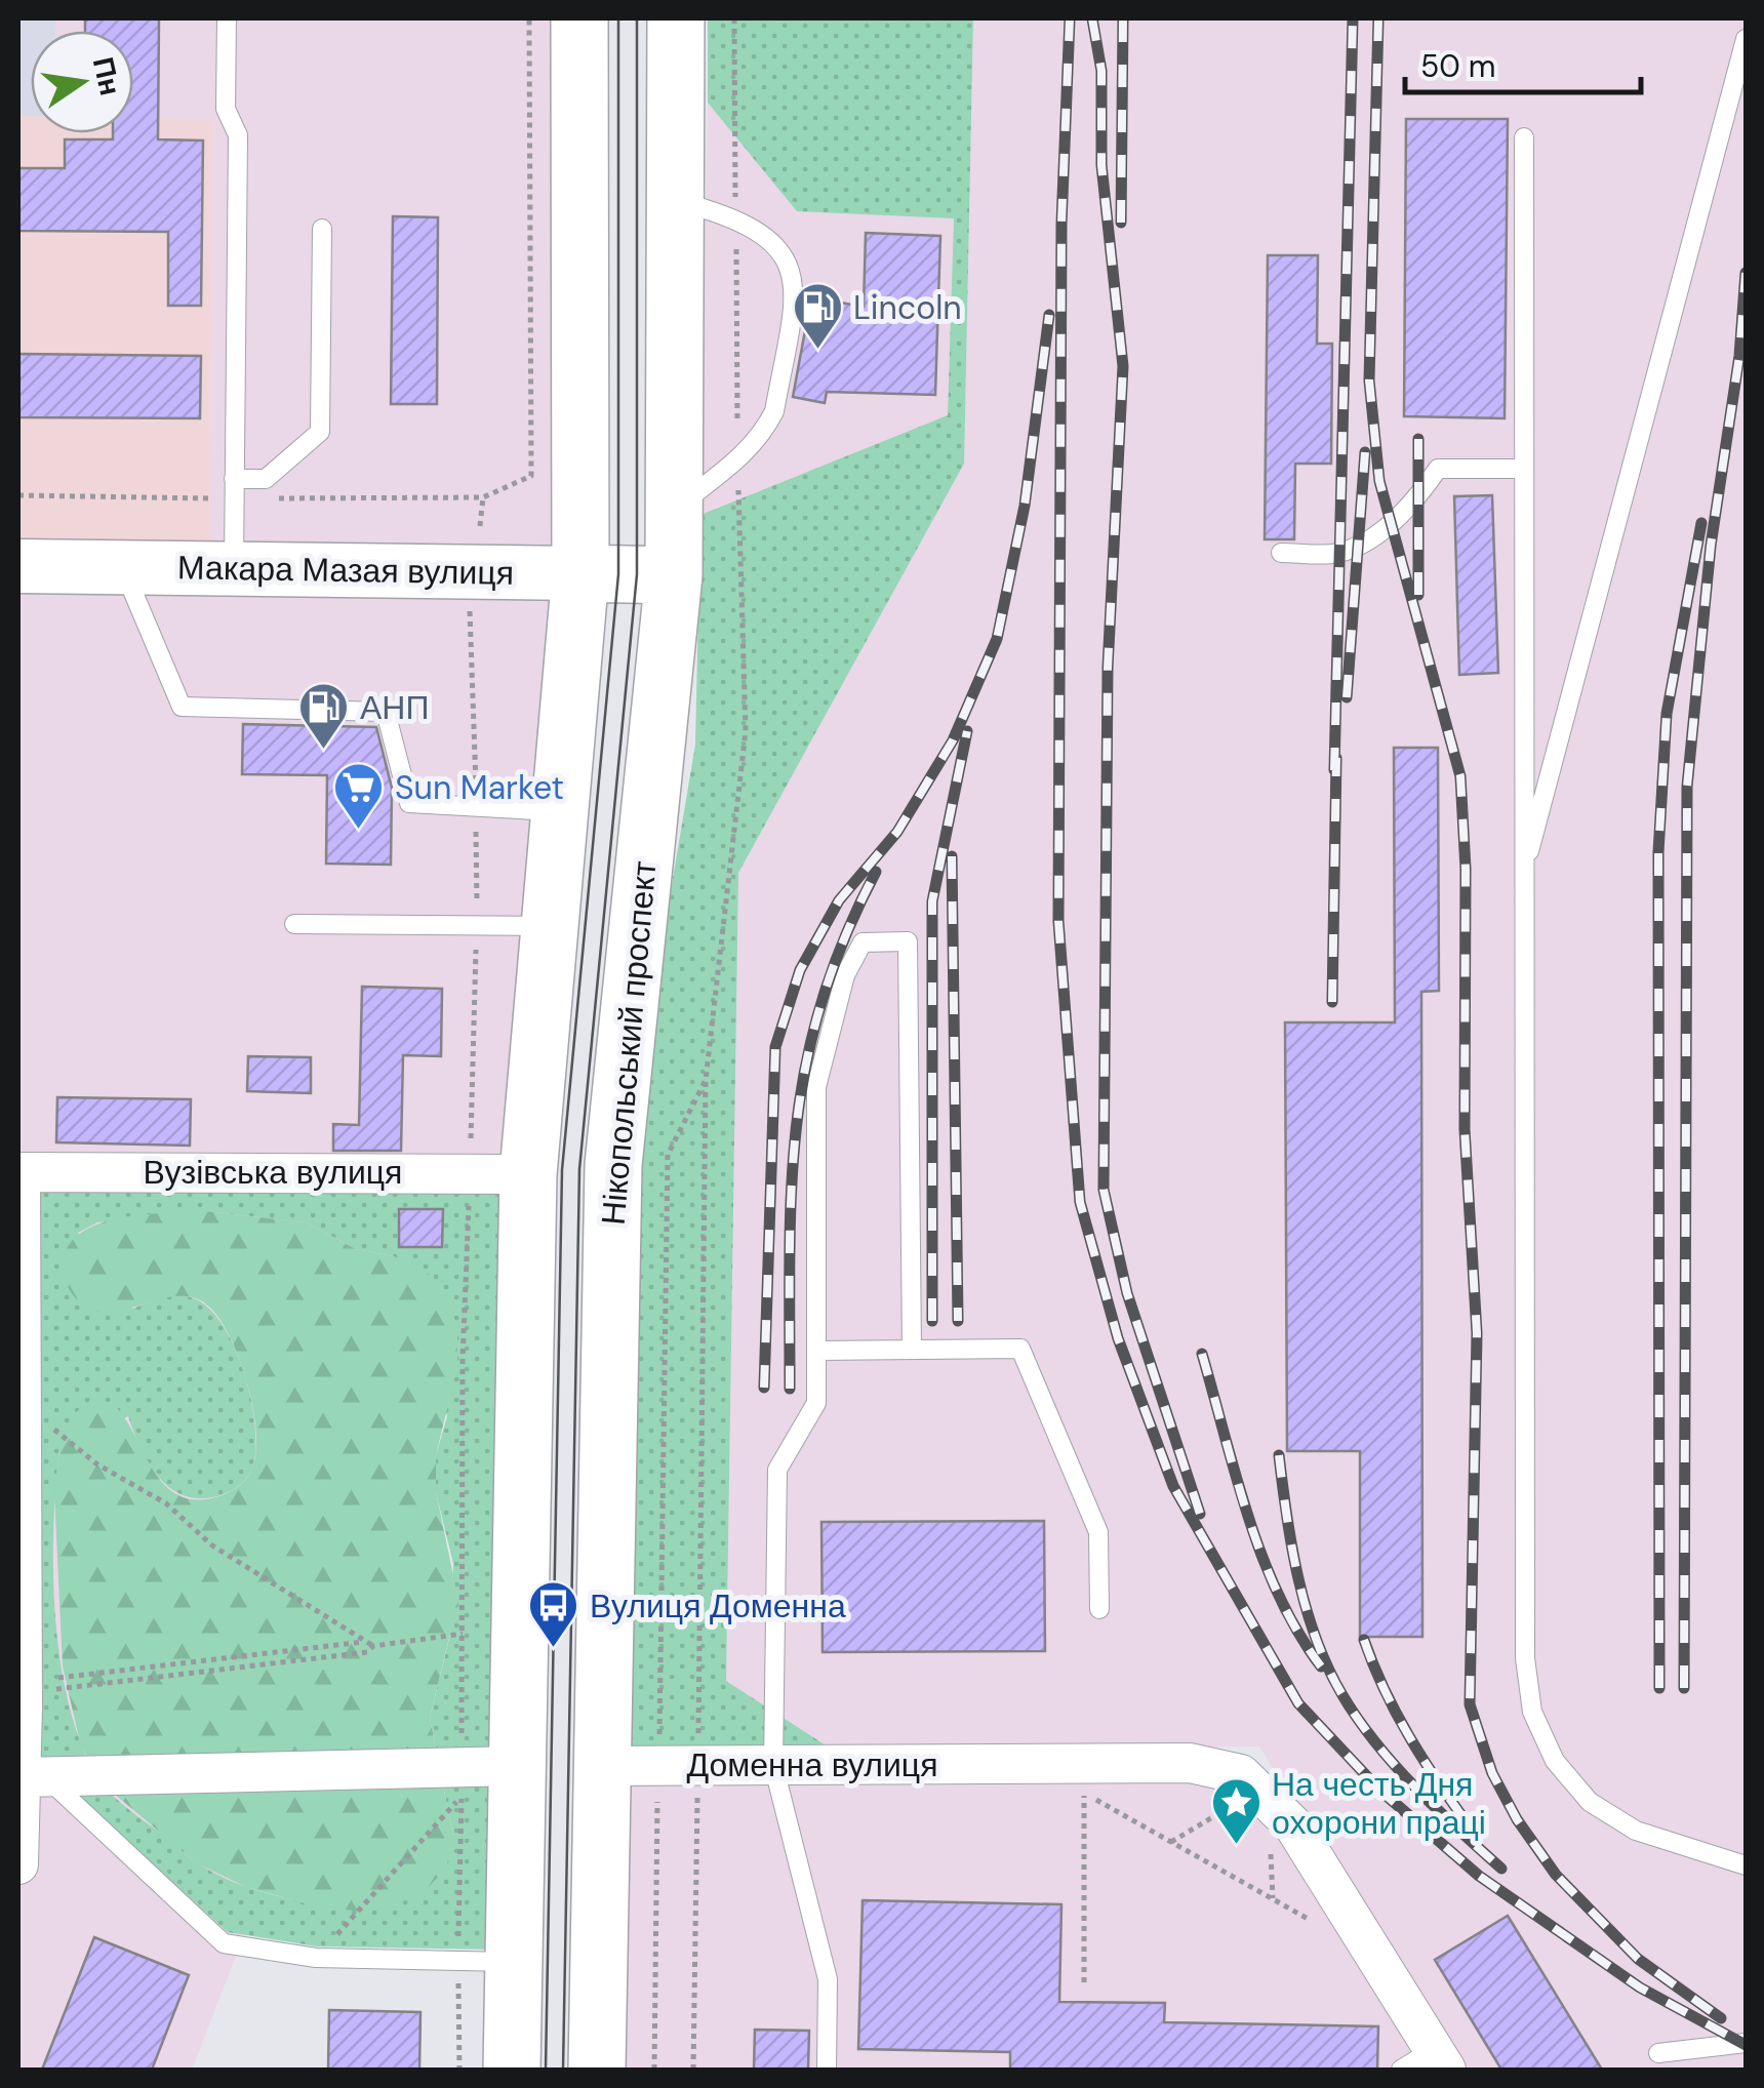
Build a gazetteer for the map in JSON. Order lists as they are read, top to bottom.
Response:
{
  "streets": {
    "main road": ["Макара Мазая вулиця", "Нікопольський проспект", "Доменна вулиця"],
    "street": ["Вузівська вулиця"]
  },
  "crossings": [
    ["Макара Мазая вулиця", "Нікопольський проспект"],
    ["Нікопольський проспект", "Доменна вулиця"]
  ],
  "places": {
    "fuel station": ["Lincoln", "АНП"],
    "supermarket": ["Sun Market"],
    "bus stop": ["Вулиця Доменна"],
    "place": ["На честь Дня охорони праці"]
  },
  "scale_bar": "50 m",
  "north": "right"
}
